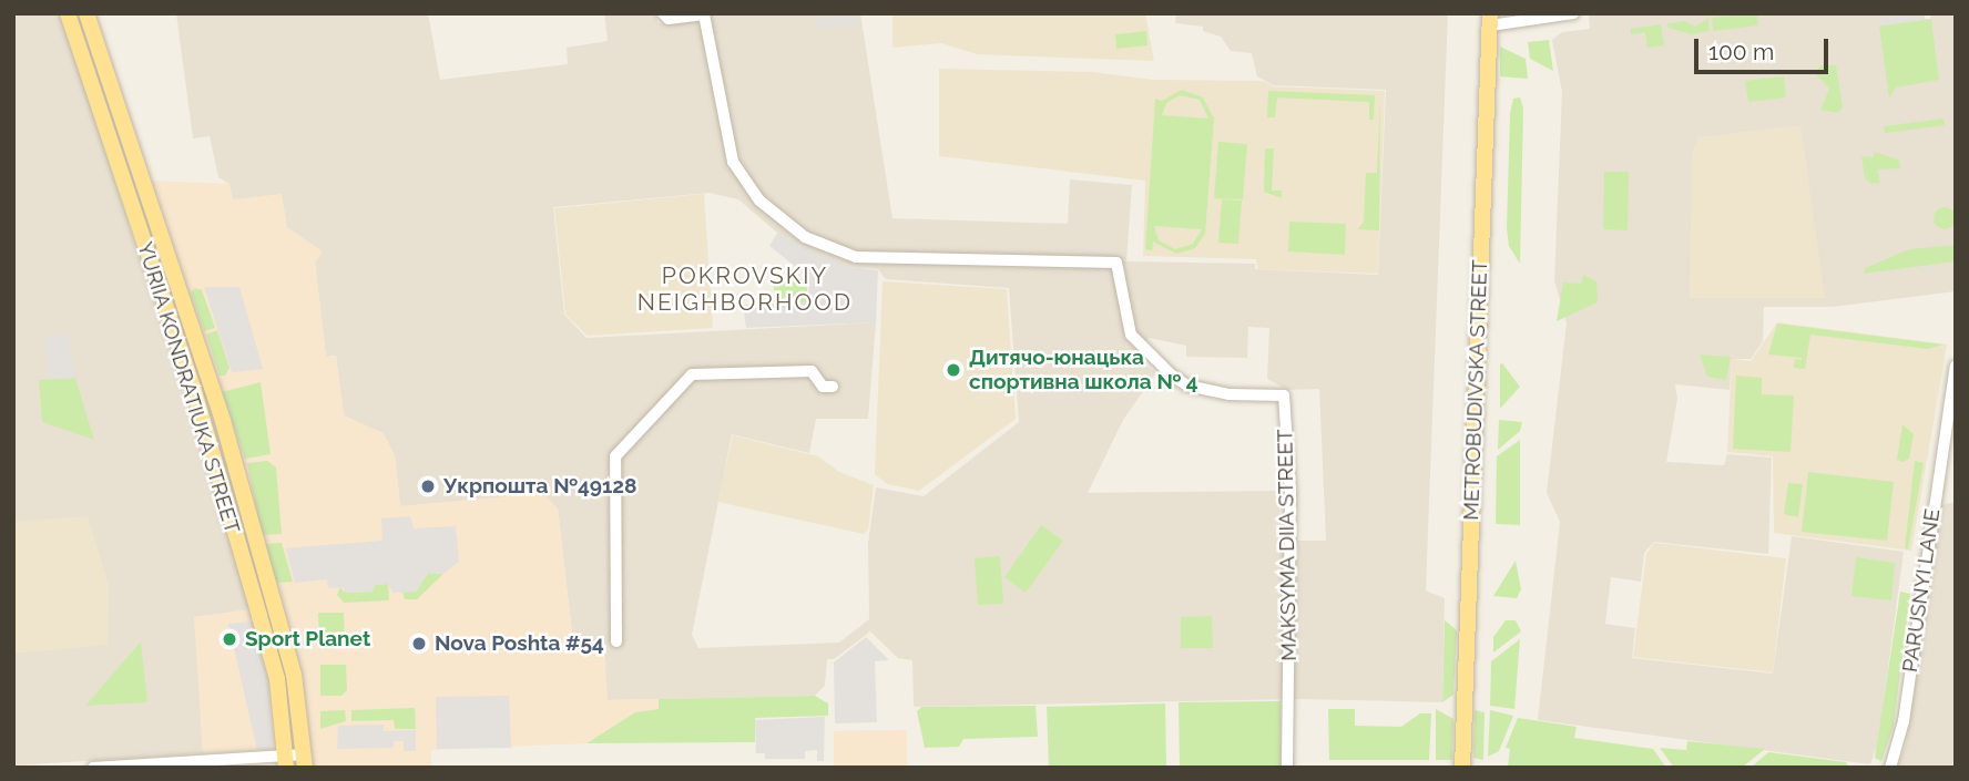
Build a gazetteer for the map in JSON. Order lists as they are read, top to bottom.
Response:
{
  "streets": {
    "main road": ["YURIIA KONDRATIUKA STREET", "METROBUDIVSKA STREET"],
    "street": ["MAKSYMA DIIA STREET", "PARUSNYI LANE"]
  },
  "districts": ["POKROVSKIY NEIGHBORHOOD"],
  "places": [
    "Дитячо-юнацька спортивна школа № 4",
    "Укрпошта №49128",
    "Sport Planet",
    "Nova Poshta #54"
  ],
  "scale_bar": "100 m"
}
